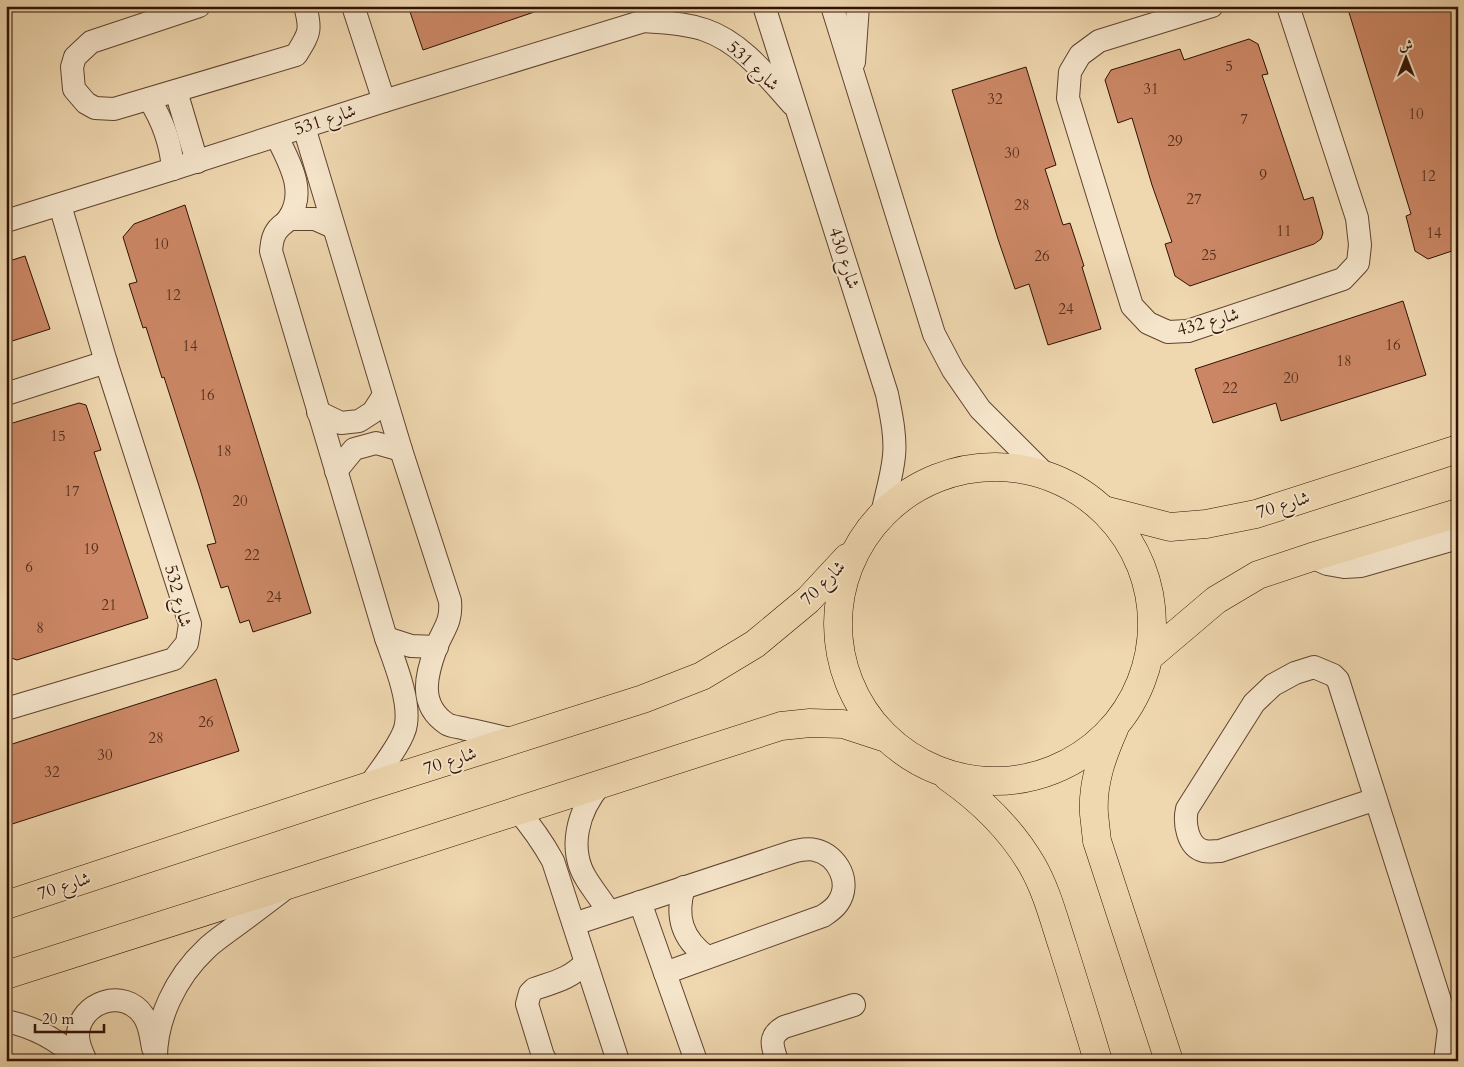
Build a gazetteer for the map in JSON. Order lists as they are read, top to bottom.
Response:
{
  "streets": {
    "main road": ["شارع 70"],
    "street": [
      "شارع 531",
      "شارع 430",
      "شارع 432",
      "شارع 532"
    ]
  },
  "crossings": [
    ["شارع 531", "شارع 430"],
    ["شارع 531", "شارع 532"]
  ],
  "house_numbers": [
    "5",
    "31",
    "32",
    "10",
    "7",
    "29",
    "30",
    "9",
    "12",
    "27",
    "28",
    "11",
    "14",
    "10",
    "25",
    "26",
    "12",
    "24",
    "16",
    "14",
    "18",
    "20",
    "22",
    "16",
    "15",
    "18",
    "17",
    "20",
    "19",
    "22",
    "6",
    "24",
    "21",
    "8",
    "26",
    "28",
    "30",
    "32"
  ],
  "scale_bar": "20 m",
  "north": "top"
}
